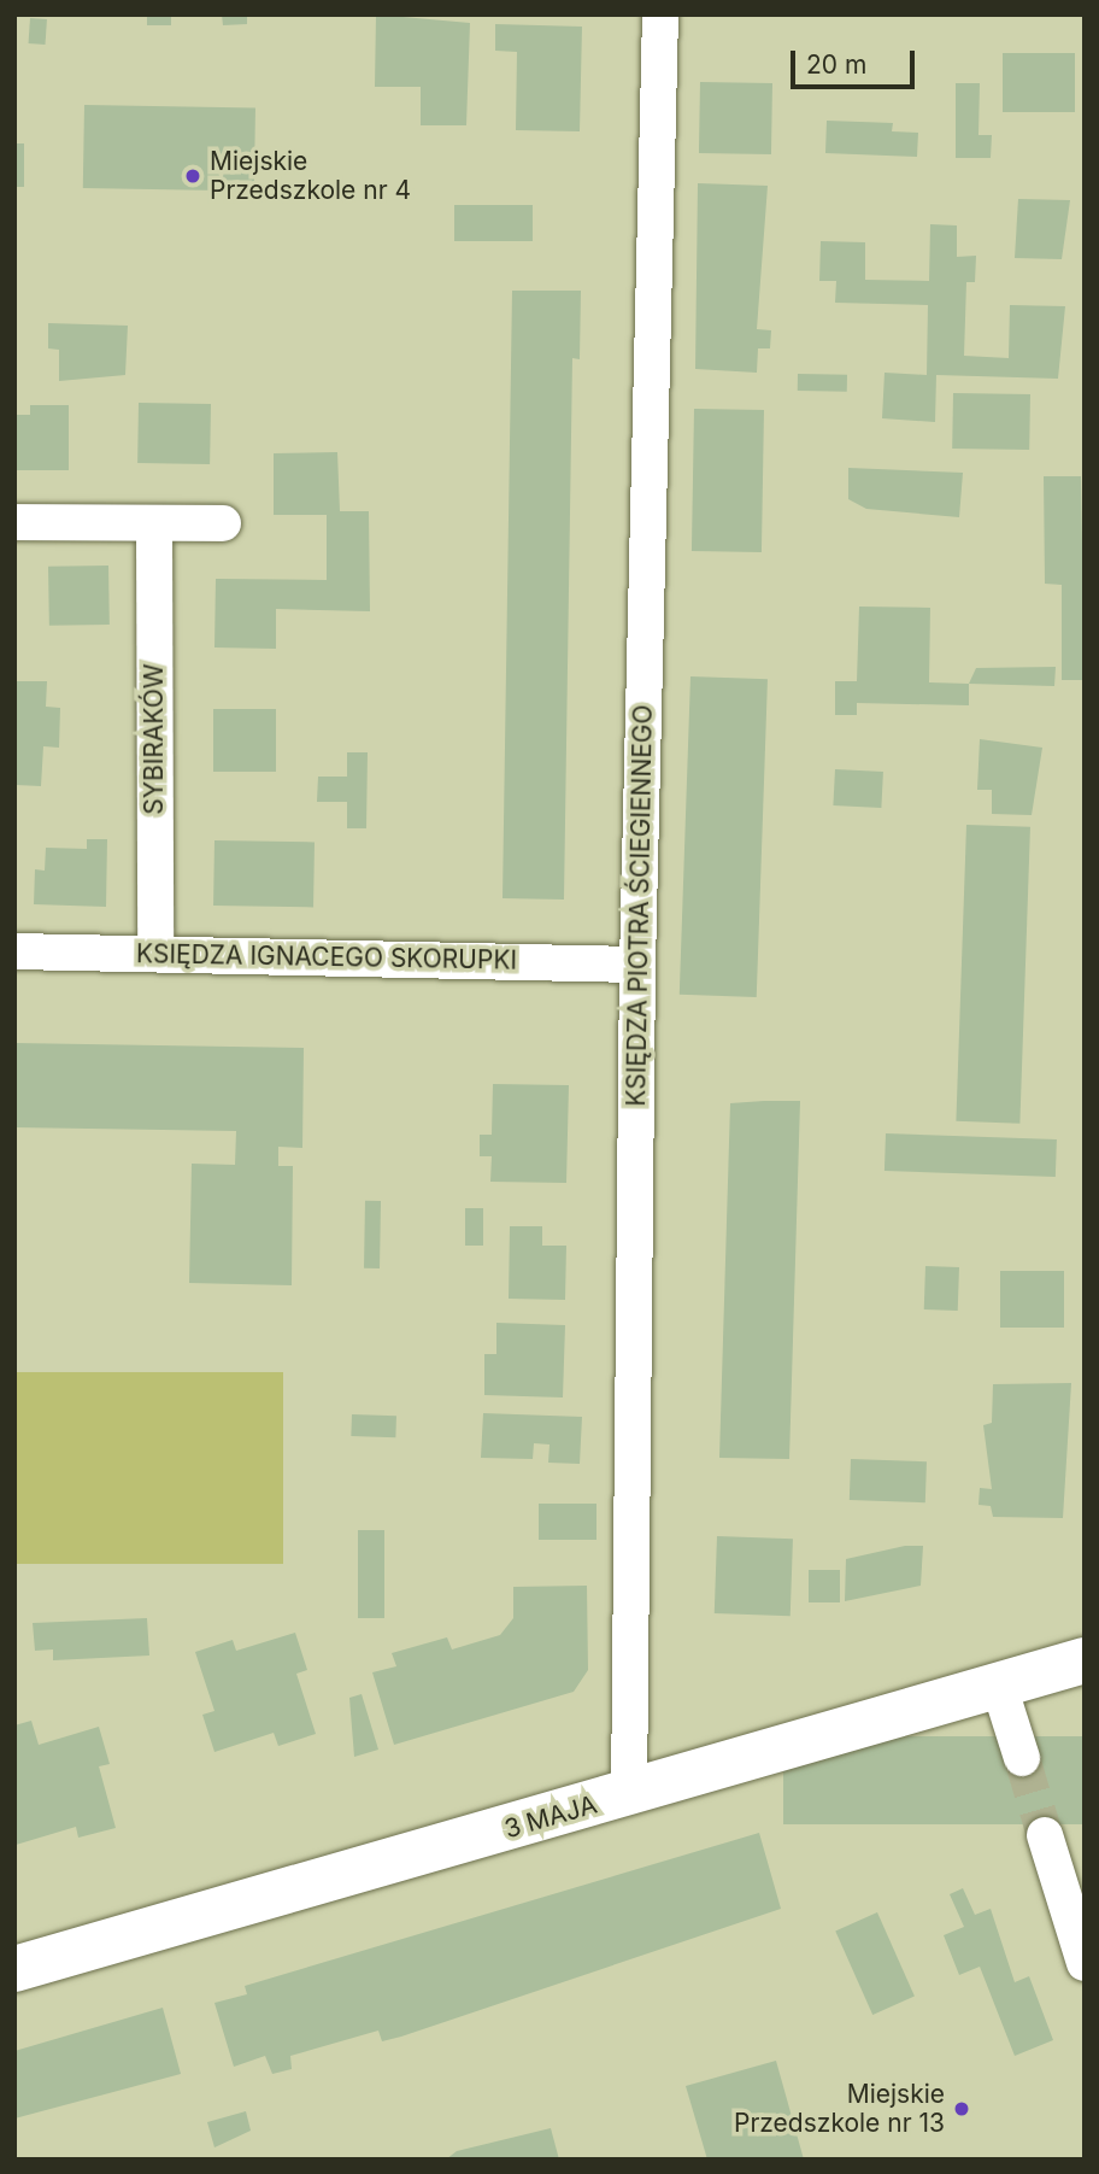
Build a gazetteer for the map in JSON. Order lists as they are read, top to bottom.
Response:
{
  "streets": {
    "main road": ["3 MAJA"],
    "street": ["SYBIRAKÓW", "KSIĘDZA PIOTRA ŚCIEGIENNEGO", "KSIĘDZA IGNACEGO SKORUPKI"]
  },
  "crossings": [
    ["SYBIRAKÓW", "KSIĘDZA IGNACEGO SKORUPKI"],
    ["KSIĘDZA PIOTRA ŚCIEGIENNEGO", "KSIĘDZA IGNACEGO SKORUPKI"],
    ["KSIĘDZA PIOTRA ŚCIEGIENNEGO", "3 MAJA"]
  ],
  "places": ["Miejskie Przedszkole nr 4", "Miejskie Przedszkole nr 13"],
  "scale_bar": "20 m"
}
